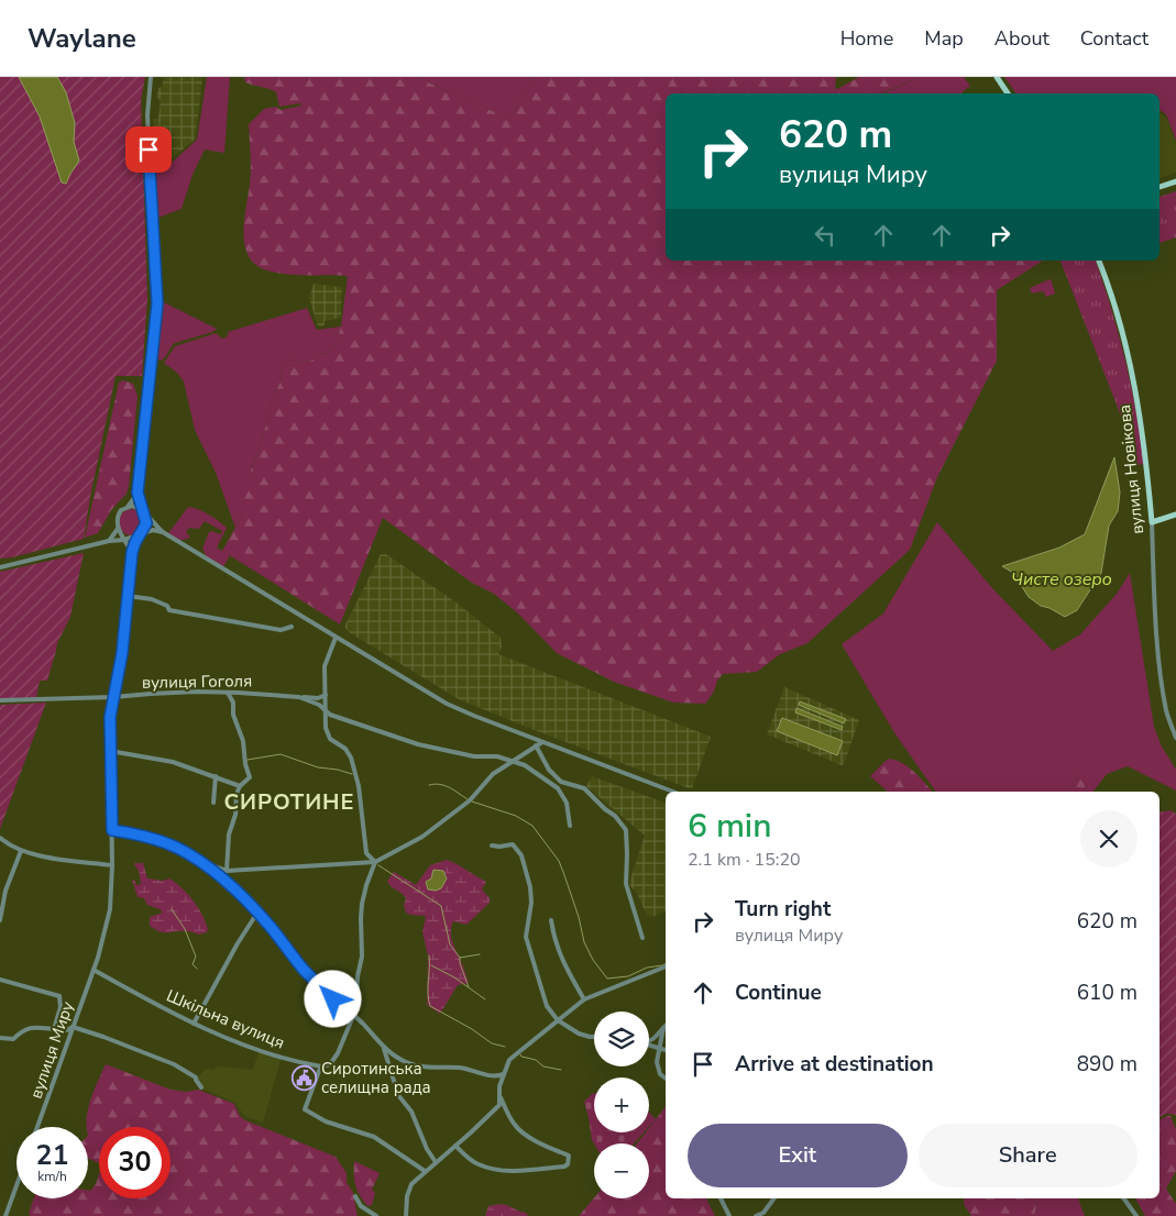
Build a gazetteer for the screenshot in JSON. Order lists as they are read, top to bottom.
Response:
{
  "streets": {
    "main road": ["вулиця Новікова"],
    "street": ["вулиця Гоголя", "Шкільна вулиця", "вулиця Миру"]
  },
  "crossings": [
    ["Шкільна вулиця", "вулиця Миру"]
  ],
  "districts": ["СИРОТИНЕ"],
  "water": ["Чисте озеро"],
  "places": {
    "public building": ["Сиротинська селищна рада"]
  },
  "page": {
    "header": "Waylane",
    "nav": [
      "Home",
      "Map",
      "About",
      "Contact"
    ],
    "turn": ["620 m", "вулиця Миру"],
    "heading": ["6 min", "2.1 km · 15:20"],
    "list": [
      {
        "name": "Turn right",
        "note": "вулиця Миру",
        "value": "620 m"
      },
      {
        "name": "Continue",
        "value": "610 m"
      },
      {
        "name": "Arrive at destination",
        "value": "890 m"
      }
    ],
    "map_buttons": ["+", "−"],
    "buttons": ["Exit", "Share"],
    "speed": "21 km/h",
    "limit": "30"
  }
}
